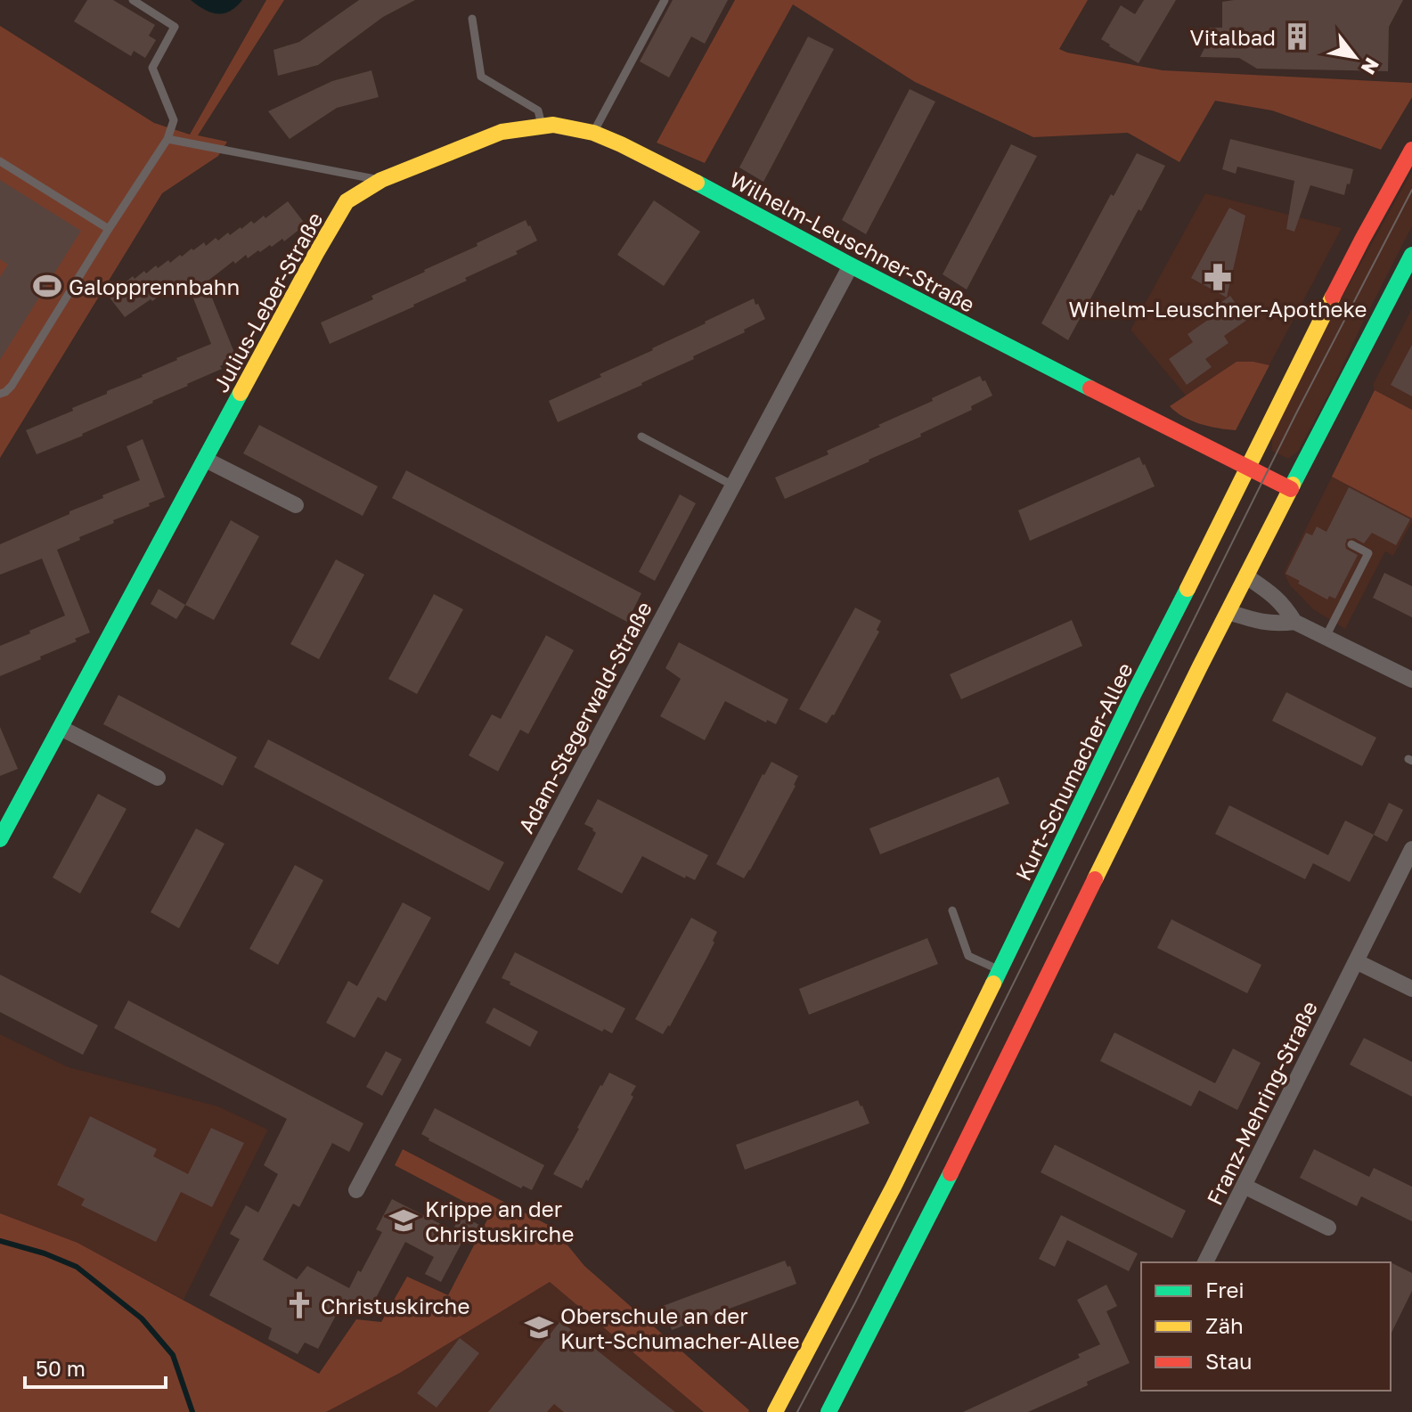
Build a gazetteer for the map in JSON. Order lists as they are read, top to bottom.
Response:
{
  "streets": {
    "street": [
      "Wilhelm-Leuschner-Straße",
      "Julius-Leber-Straße",
      "Adam-Stegerwald-Straße",
      "Kurt-Schumacher-Allee",
      "Franz-Mehring-Straße"
    ]
  },
  "crossings": [
    ["Wilhelm-Leuschner-Straße", "Julius-Leber-Straße"],
    ["Wilhelm-Leuschner-Straße", "Adam-Stegerwald-Straße"],
    ["Wilhelm-Leuschner-Straße", "Kurt-Schumacher-Allee"]
  ],
  "places": {
    "building": ["Vitalbad"],
    "pharmacy": ["Wihelm-Leuschner-Apotheke"],
    "sports": ["Galopprennbahn"],
    "school or university": ["Krippe an der Christuskirche", "Oberschule an der Kurt-Schumacher-Allee"],
    "church": ["Christuskirche"]
  },
  "legend": ["Frei", "Zäh", "Stau"],
  "scale_bar": "50 m",
  "north": "bottom right"
}
